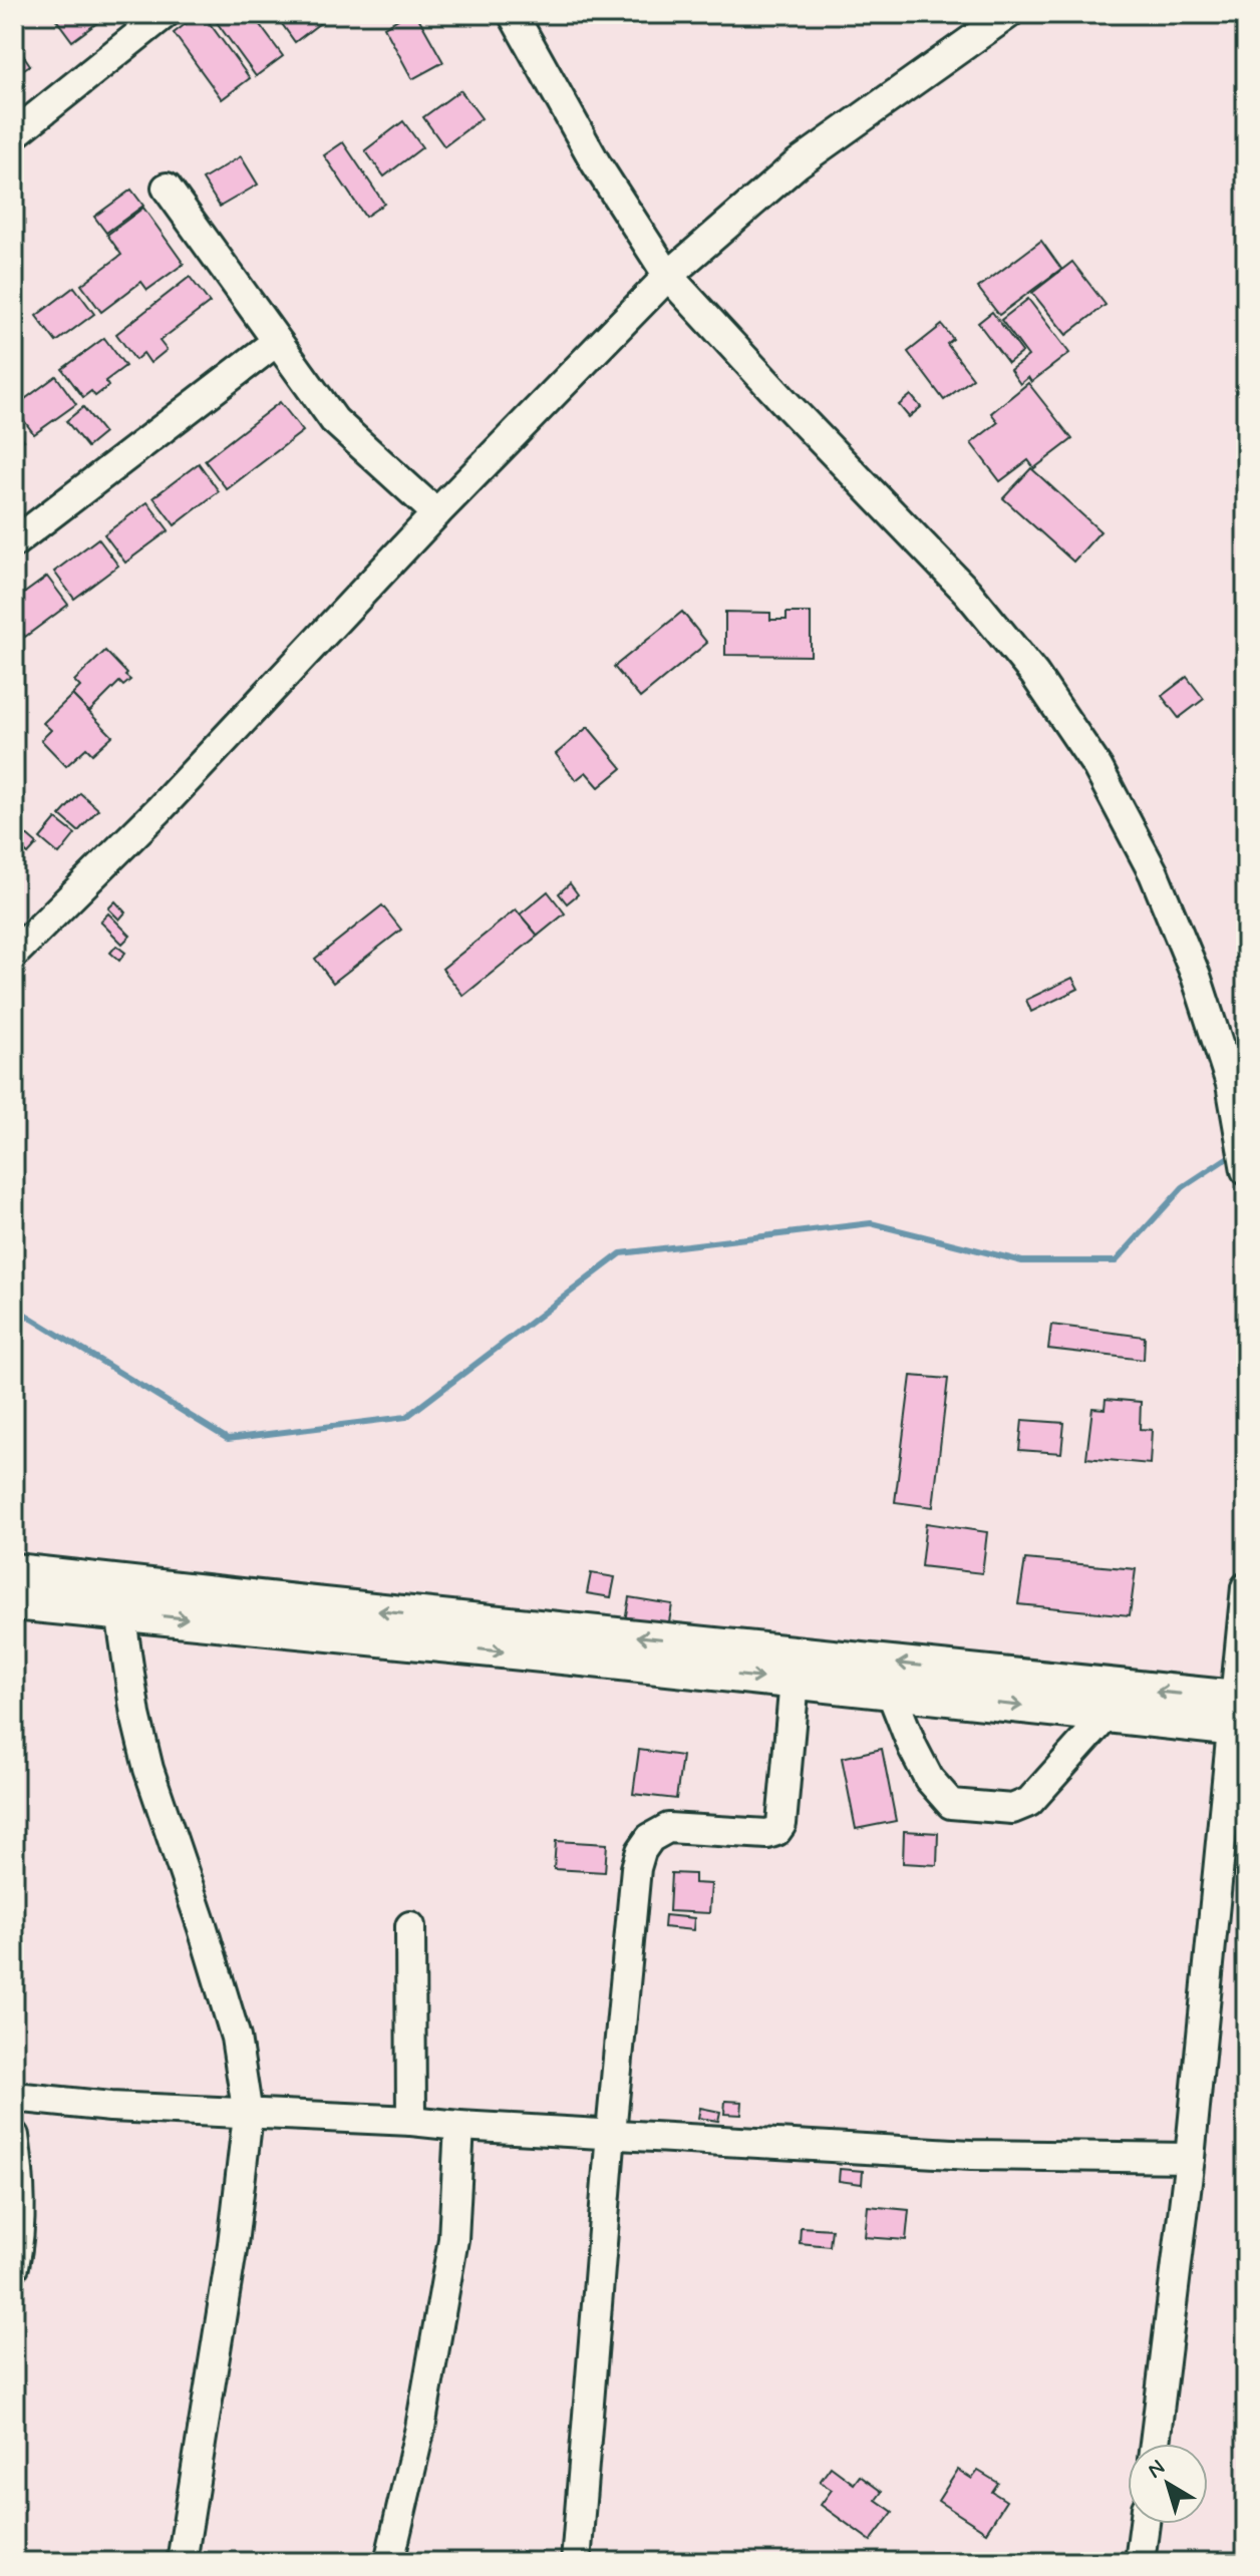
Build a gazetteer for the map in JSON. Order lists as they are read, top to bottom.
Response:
{
  "north": "top left"
}
